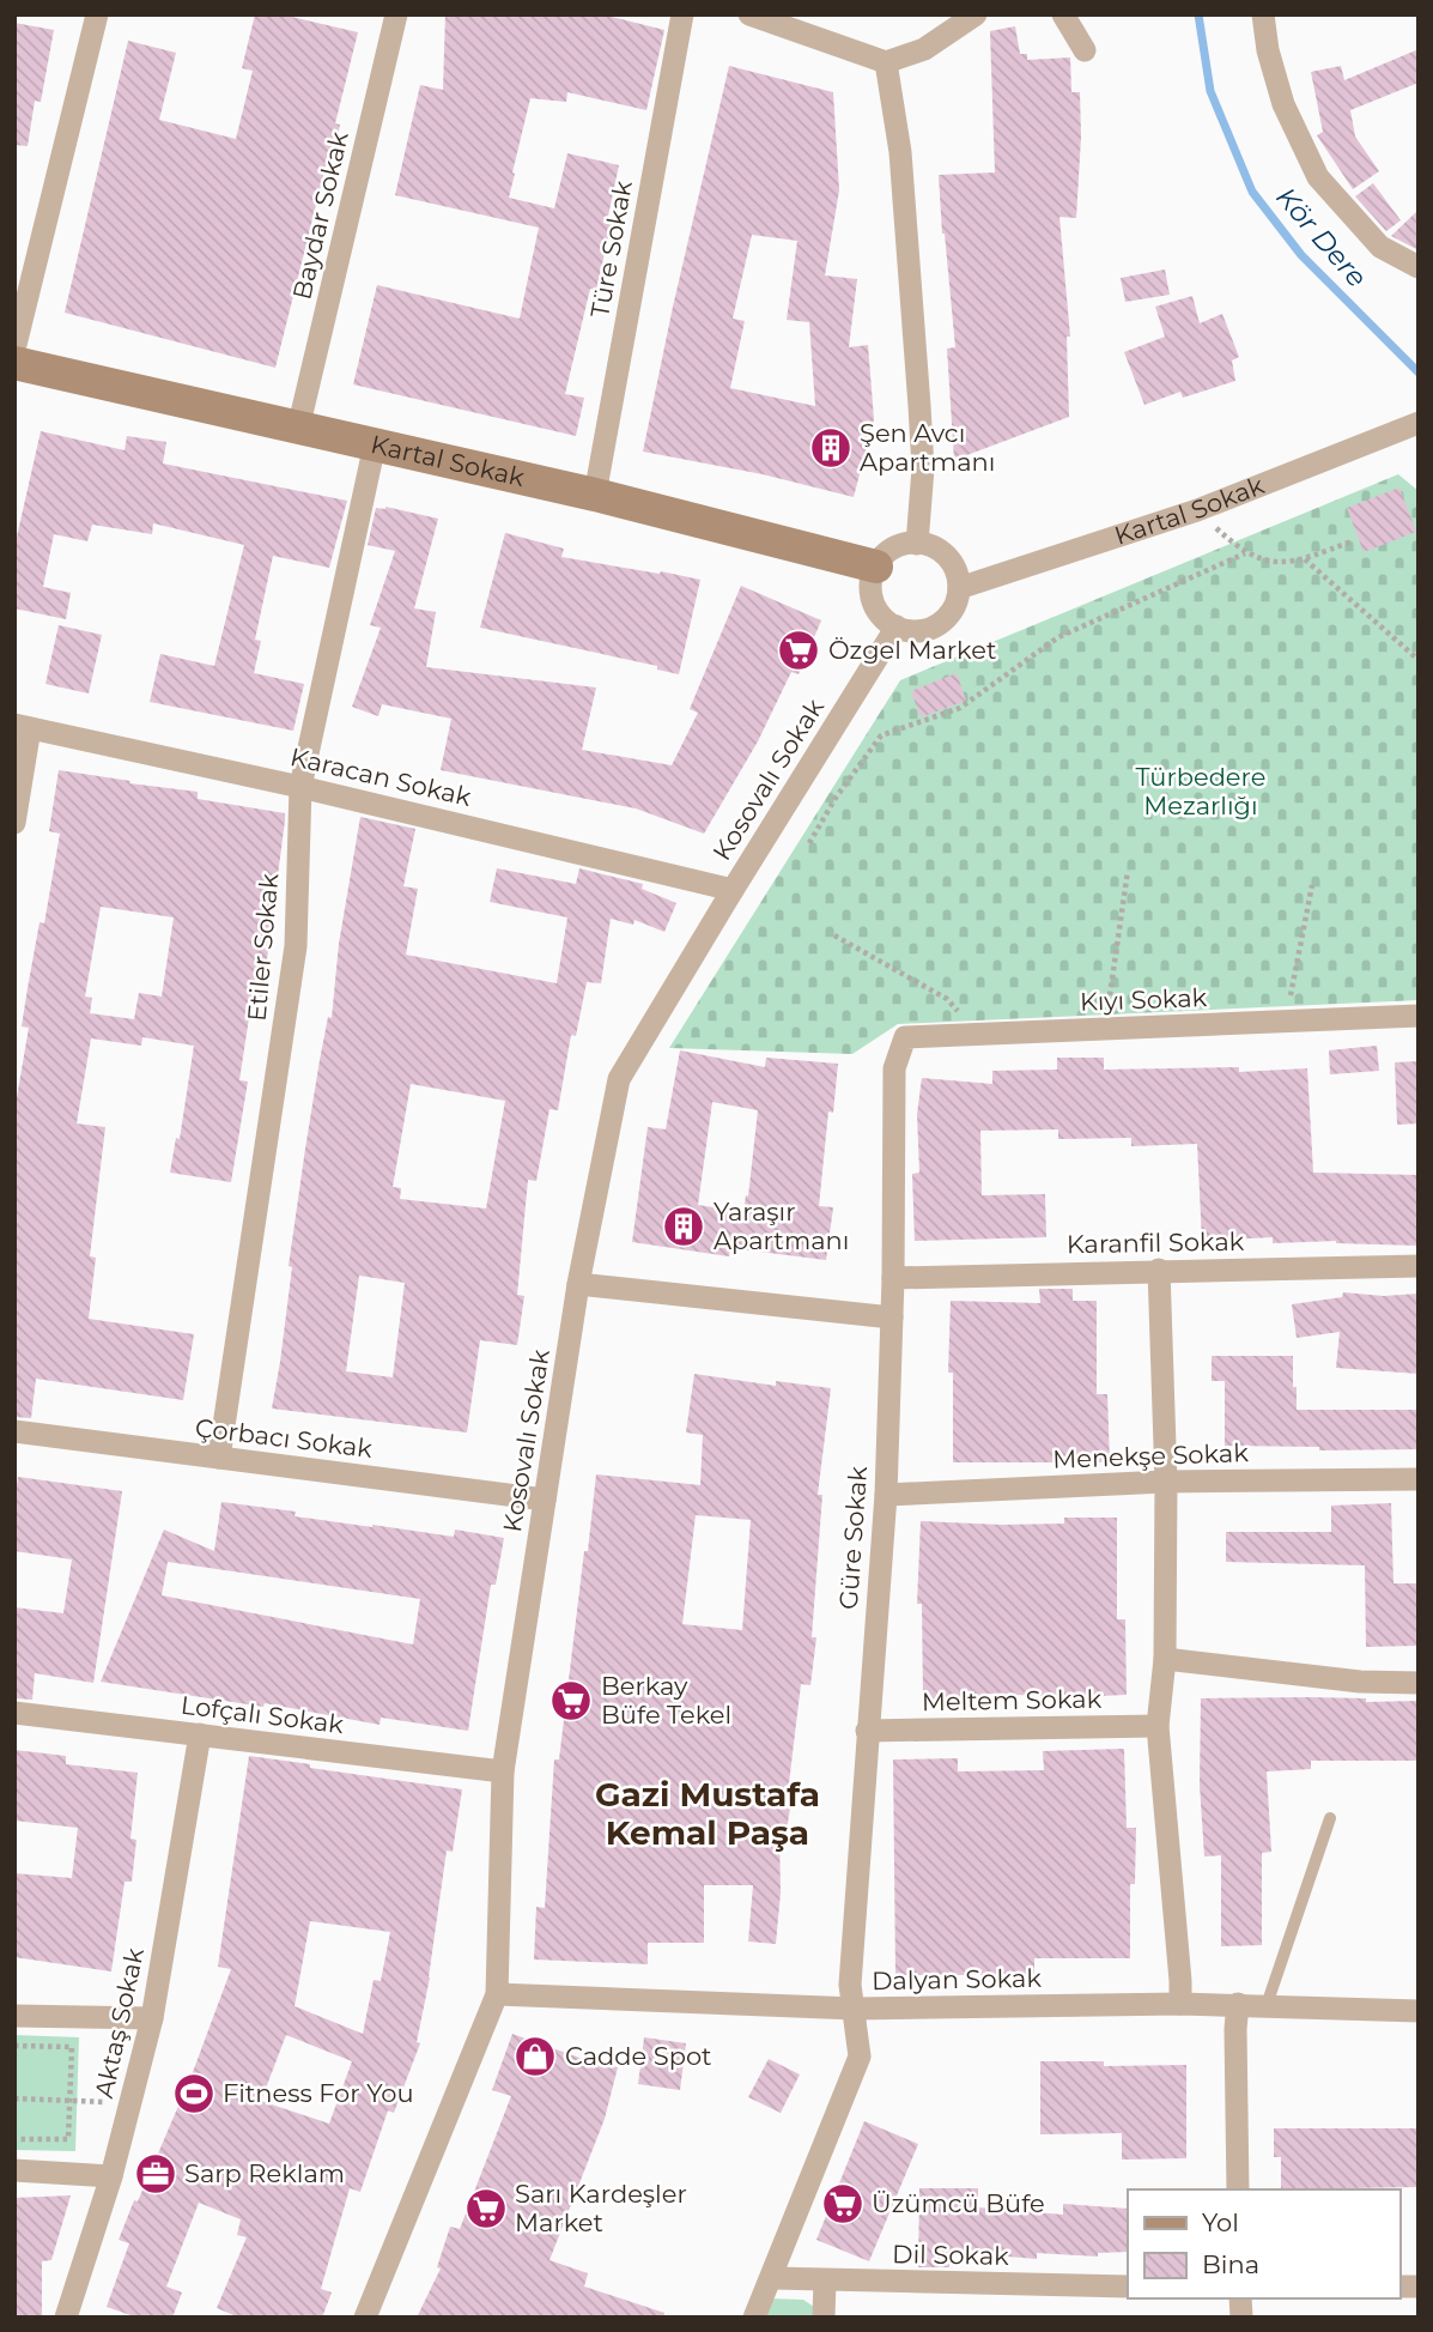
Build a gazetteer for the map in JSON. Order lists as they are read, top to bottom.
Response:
{
  "streets": {
    "street": [
      "Baydar Sokak",
      "Türe Sokak",
      "Kartal Sokak",
      "Karacan Sokak",
      "Kosovalı Sokak",
      "Etiler Sokak",
      "Kıyı Sokak",
      "Karanfil Sokak",
      "Çorbacı Sokak",
      "Menekşe Sokak",
      "Güre Sokak",
      "Meltem Sokak",
      "Lofçalı Sokak",
      "Dalyan Sokak",
      "Aktaş Sokak",
      "Dil Sokak"
    ]
  },
  "crossings": [
    ["Baydar Sokak", "Kartal Sokak"],
    ["Türe Sokak", "Kartal Sokak"],
    ["Kartal Sokak", "Kosovalı Sokak"],
    ["Kartal Sokak", "Etiler Sokak"],
    ["Karacan Sokak", "Kosovalı Sokak"],
    ["Karacan Sokak", "Etiler Sokak"],
    ["Kosovalı Sokak", "Çorbacı Sokak"],
    ["Kosovalı Sokak", "Lofçalı Sokak"],
    ["Kosovalı Sokak", "Dalyan Sokak"],
    ["Etiler Sokak", "Çorbacı Sokak"],
    ["Kıyı Sokak", "Güre Sokak"],
    ["Karanfil Sokak", "Güre Sokak"],
    ["Menekşe Sokak", "Güre Sokak"],
    ["Güre Sokak", "Meltem Sokak"],
    ["Güre Sokak", "Dalyan Sokak"],
    ["Güre Sokak", "Dil Sokak"],
    ["Lofçalı Sokak", "Aktaş Sokak"]
  ],
  "districts": ["Gazi Mustafa Kemal Paşa"],
  "water": ["Kör Dere"],
  "parks": ["Türbedere Mezarlığı"],
  "places": {
    "building": ["Şen Avcı Apartmanı", "Yaraşır Apartmanı"],
    "supermarket": [
      "Özgel Market",
      "Berkay Büfe Tekel",
      "Üzümcü Büfe",
      "Sarı Kardeşler Market"
    ],
    "shop": ["Cadde Spot"],
    "sports": ["Fitness For You"],
    "office": ["Sarp Reklam"]
  },
  "legend": ["Yol", "Bina"]
}
